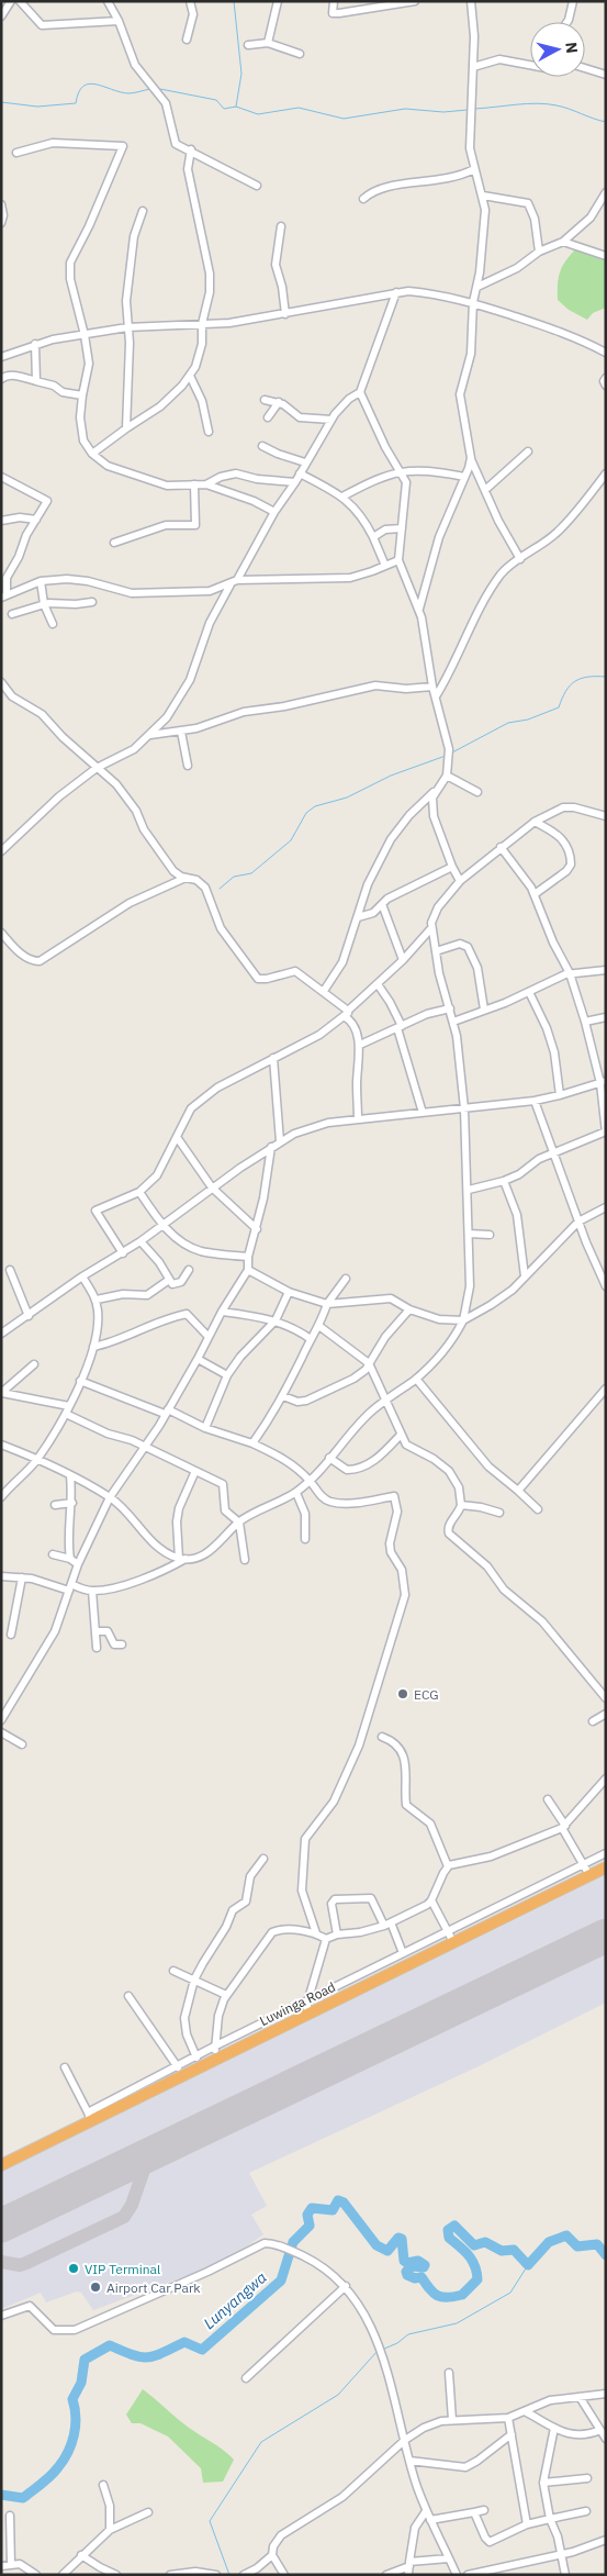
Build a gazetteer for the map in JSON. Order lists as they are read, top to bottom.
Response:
{
  "streets": {
    "highway": ["Luwinga Road"]
  },
  "water": ["Lunyangwa"],
  "places": ["ECG", "VIP Terminal", "Airport Car Park"],
  "north": "right"
}
